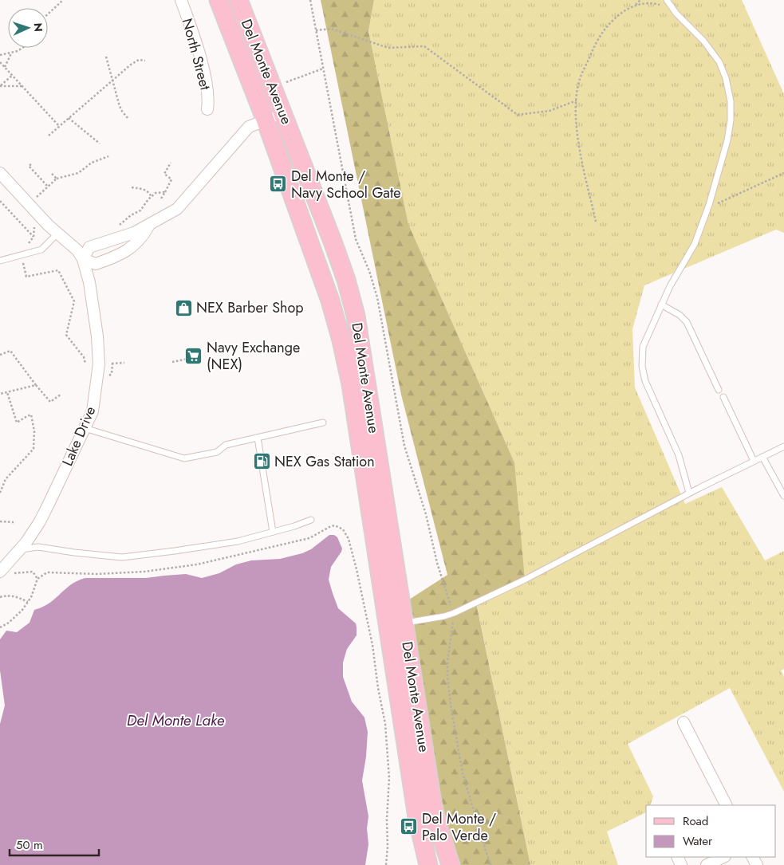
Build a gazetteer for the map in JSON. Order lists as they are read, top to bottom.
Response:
{
  "streets": {
    "main road": ["Del Monte Avenue"],
    "street": ["North Street", "Lake Drive"]
  },
  "water": ["Del Monte Lake"],
  "places": {
    "bus stop": ["Del Monte / Navy School Gate", "Del Monte / Palo Verde"],
    "shop": ["NEX Barber Shop"],
    "supermarket": ["Navy Exchange (NEX)"],
    "fuel station": ["NEX Gas Station"]
  },
  "legend": ["Road", "Water"],
  "scale_bar": "50 m",
  "north": "right"
}
